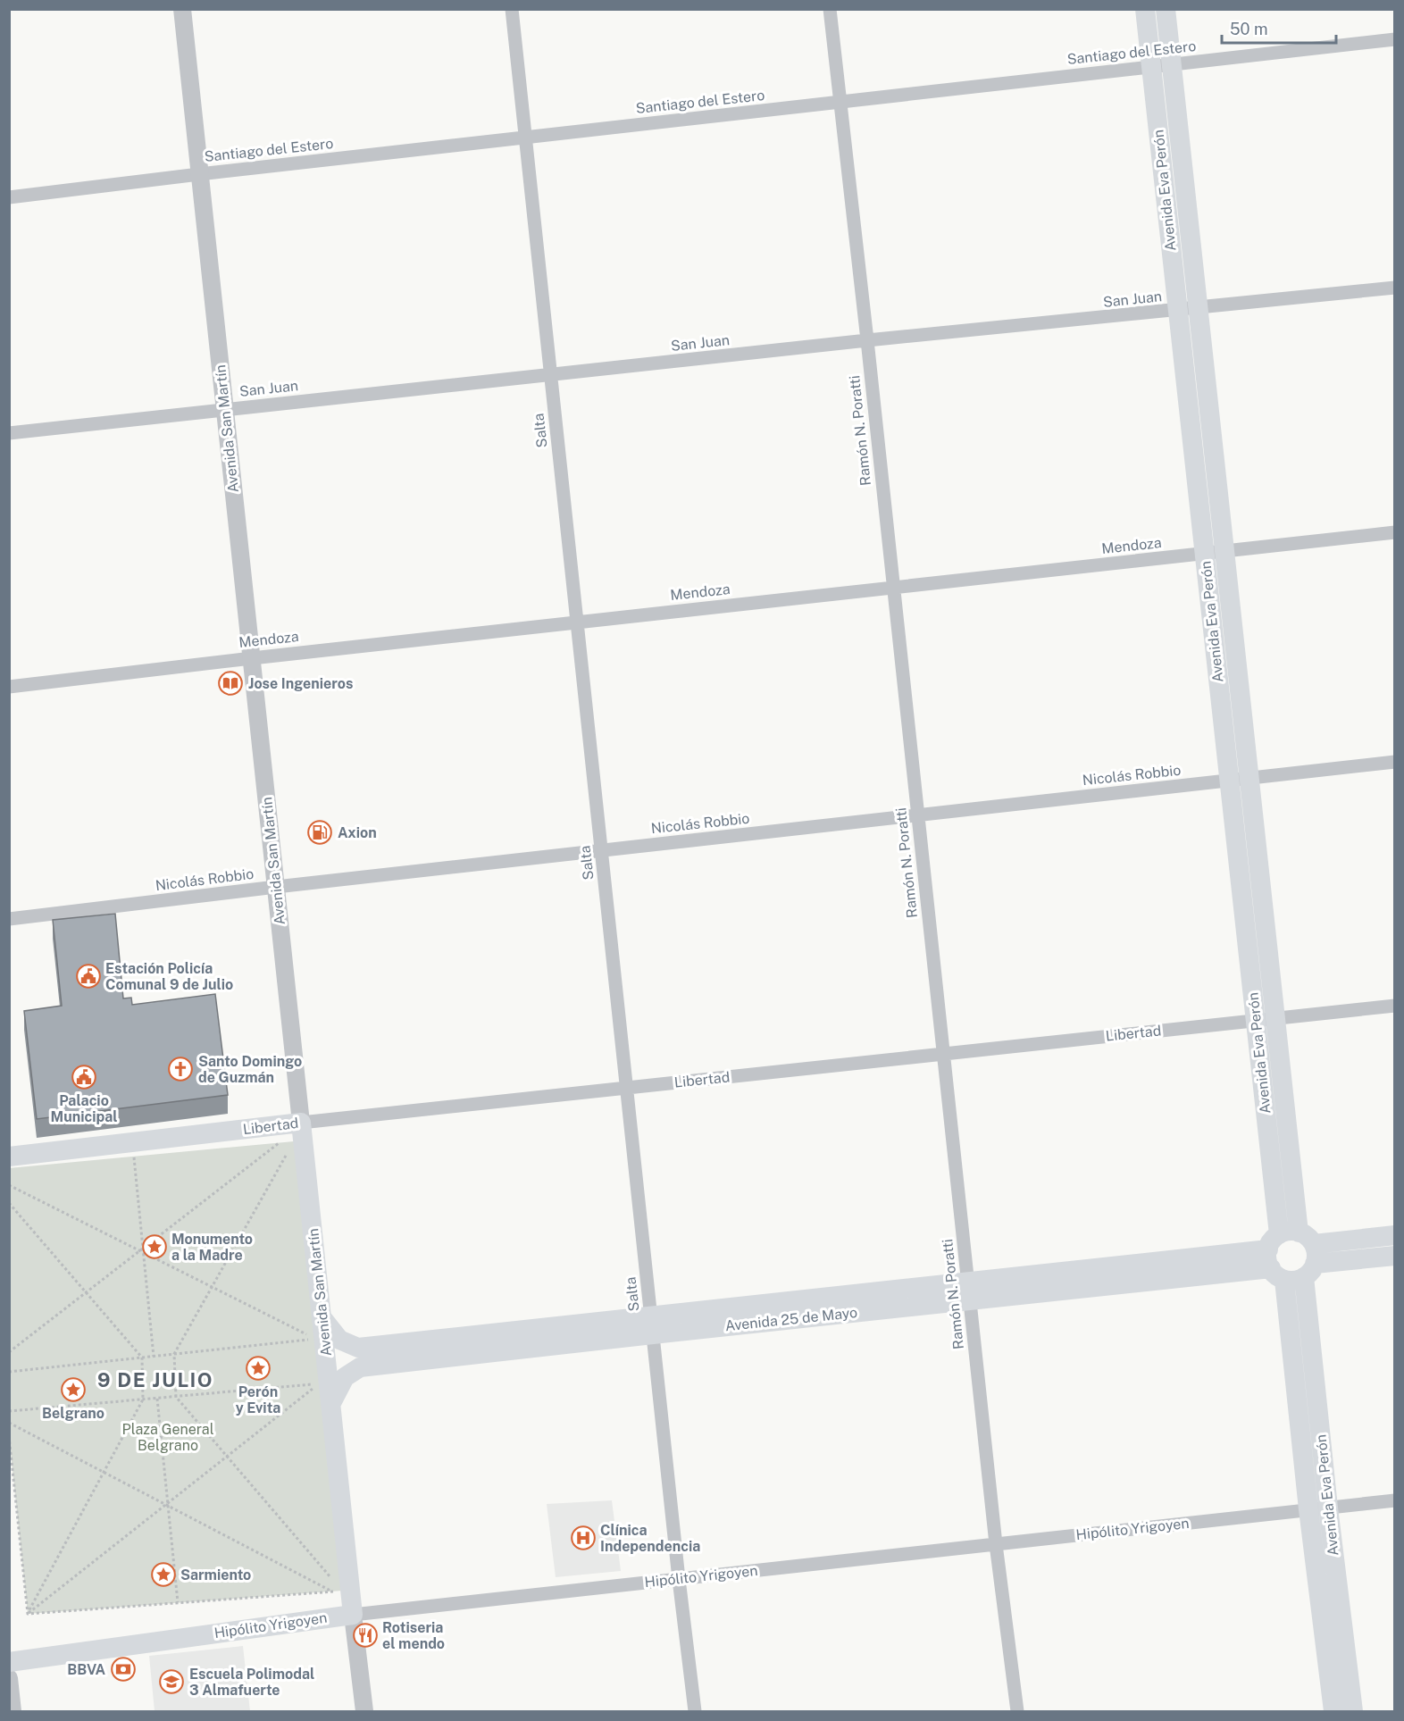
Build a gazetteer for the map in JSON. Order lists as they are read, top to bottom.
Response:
{
  "streets": {
    "main road": [
      "Avenida Eva Perón",
      "Avenida San Martín",
      "Libertad",
      "Avenida 25 de Mayo",
      "Hipólito Yrigoyen"
    ],
    "street": [
      "Santiago del Estero",
      "San Juan",
      "Salta",
      "Ramón N. Poratti",
      "Mendoza",
      "Nicolás Robbio"
    ]
  },
  "crossings": [
    ["Santiago del Estero", "Avenida Eva Perón"],
    ["Santiago del Estero", "Avenida San Martín"],
    ["Santiago del Estero", "Salta"],
    ["Santiago del Estero", "Ramón N. Poratti"],
    ["Avenida Eva Perón", "San Juan"],
    ["Avenida Eva Perón", "Mendoza"],
    ["Avenida Eva Perón", "Nicolás Robbio"],
    ["Avenida Eva Perón", "Libertad"],
    ["Avenida Eva Perón", "Avenida 25 de Mayo"],
    ["Avenida Eva Perón", "Hipólito Yrigoyen"],
    ["San Juan", "Avenida San Martín"],
    ["San Juan", "Salta"],
    ["San Juan", "Ramón N. Poratti"],
    ["Avenida San Martín", "Mendoza"],
    ["Avenida San Martín", "Nicolás Robbio"],
    ["Avenida San Martín", "Libertad"],
    ["Avenida San Martín", "Avenida 25 de Mayo"],
    ["Avenida San Martín", "Hipólito Yrigoyen"],
    ["Salta", "Mendoza"],
    ["Salta", "Nicolás Robbio"],
    ["Salta", "Libertad"],
    ["Salta", "Avenida 25 de Mayo"],
    ["Salta", "Hipólito Yrigoyen"],
    ["Ramón N. Poratti", "Mendoza"],
    ["Ramón N. Poratti", "Nicolás Robbio"],
    ["Ramón N. Poratti", "Libertad"],
    ["Ramón N. Poratti", "Avenida 25 de Mayo"],
    ["Ramón N. Poratti", "Hipólito Yrigoyen"]
  ],
  "districts": ["9 DE JULIO"],
  "parks": ["Plaza General Belgrano"],
  "places": {
    "library": ["Jose Ingenieros"],
    "fuel station": ["Axion"],
    "public building": ["Estación Policía Comunal 9 de Julio", "Palacio Municipal"],
    "church": ["Santo Domingo de Guzmán"],
    "place": [
      "Monumento a la Madre",
      "Perón y Evita",
      "Belgrano",
      "Sarmiento"
    ],
    "hospital": ["Clínica Independencia"],
    "restaurant": ["Rotiseria el mendo"],
    "bank": ["BBVA"],
    "school or university": ["Escuela Polimodal 3 Almafuerte"]
  },
  "scale_bar": "50 m"
}
